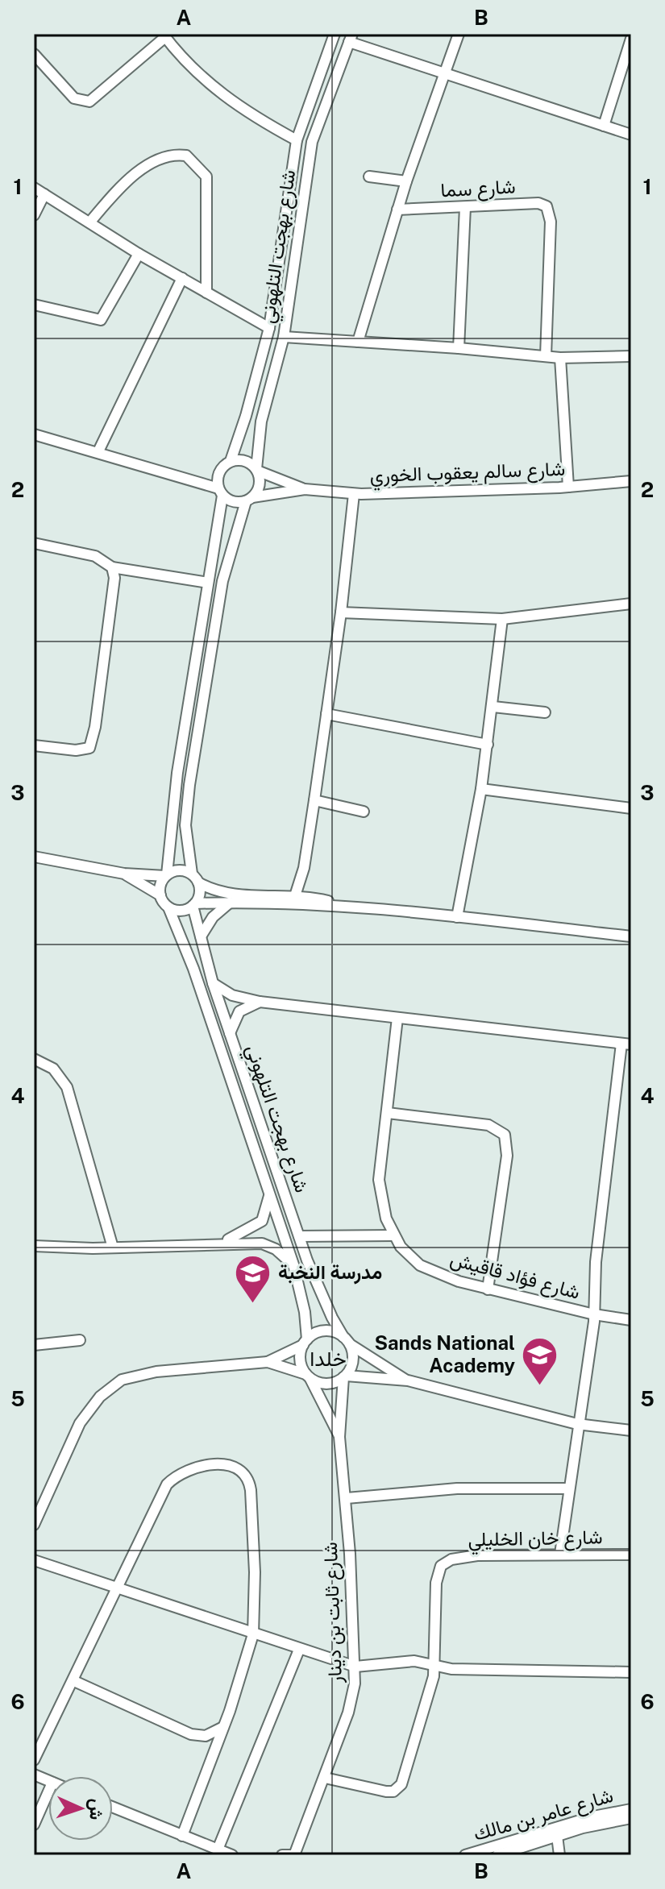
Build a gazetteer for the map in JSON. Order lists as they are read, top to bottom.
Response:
{
  "streets": {
    "street": [
      "شارع سما",
      "شارع بهجت التلهوني",
      "شارع سالم يعقوب الخوري",
      "شارع فؤاد قاقيش",
      "شارع خان الخليلي",
      "شارع ثابت بن دينار",
      "شارع عامر بن مالك"
    ]
  },
  "crossings": [
    ["شارع بهجت التلهوني", "شارع سالم يعقوب الخوري"],
    ["شارع بهجت التلهوني", "شارع ثابت بن دينار"],
    ["شارع خان الخليلي", "شارع ثابت بن دينار"]
  ],
  "districts": ["خلدا"],
  "places": {
    "school or university": ["مدرسة النخبة", "Sands National Academy"]
  },
  "north": "right",
  "grid": {
    "columns": ["A", "B"],
    "rows": [
      "1",
      "2",
      "3",
      "4",
      "5",
      "6"
    ]
  }
}
